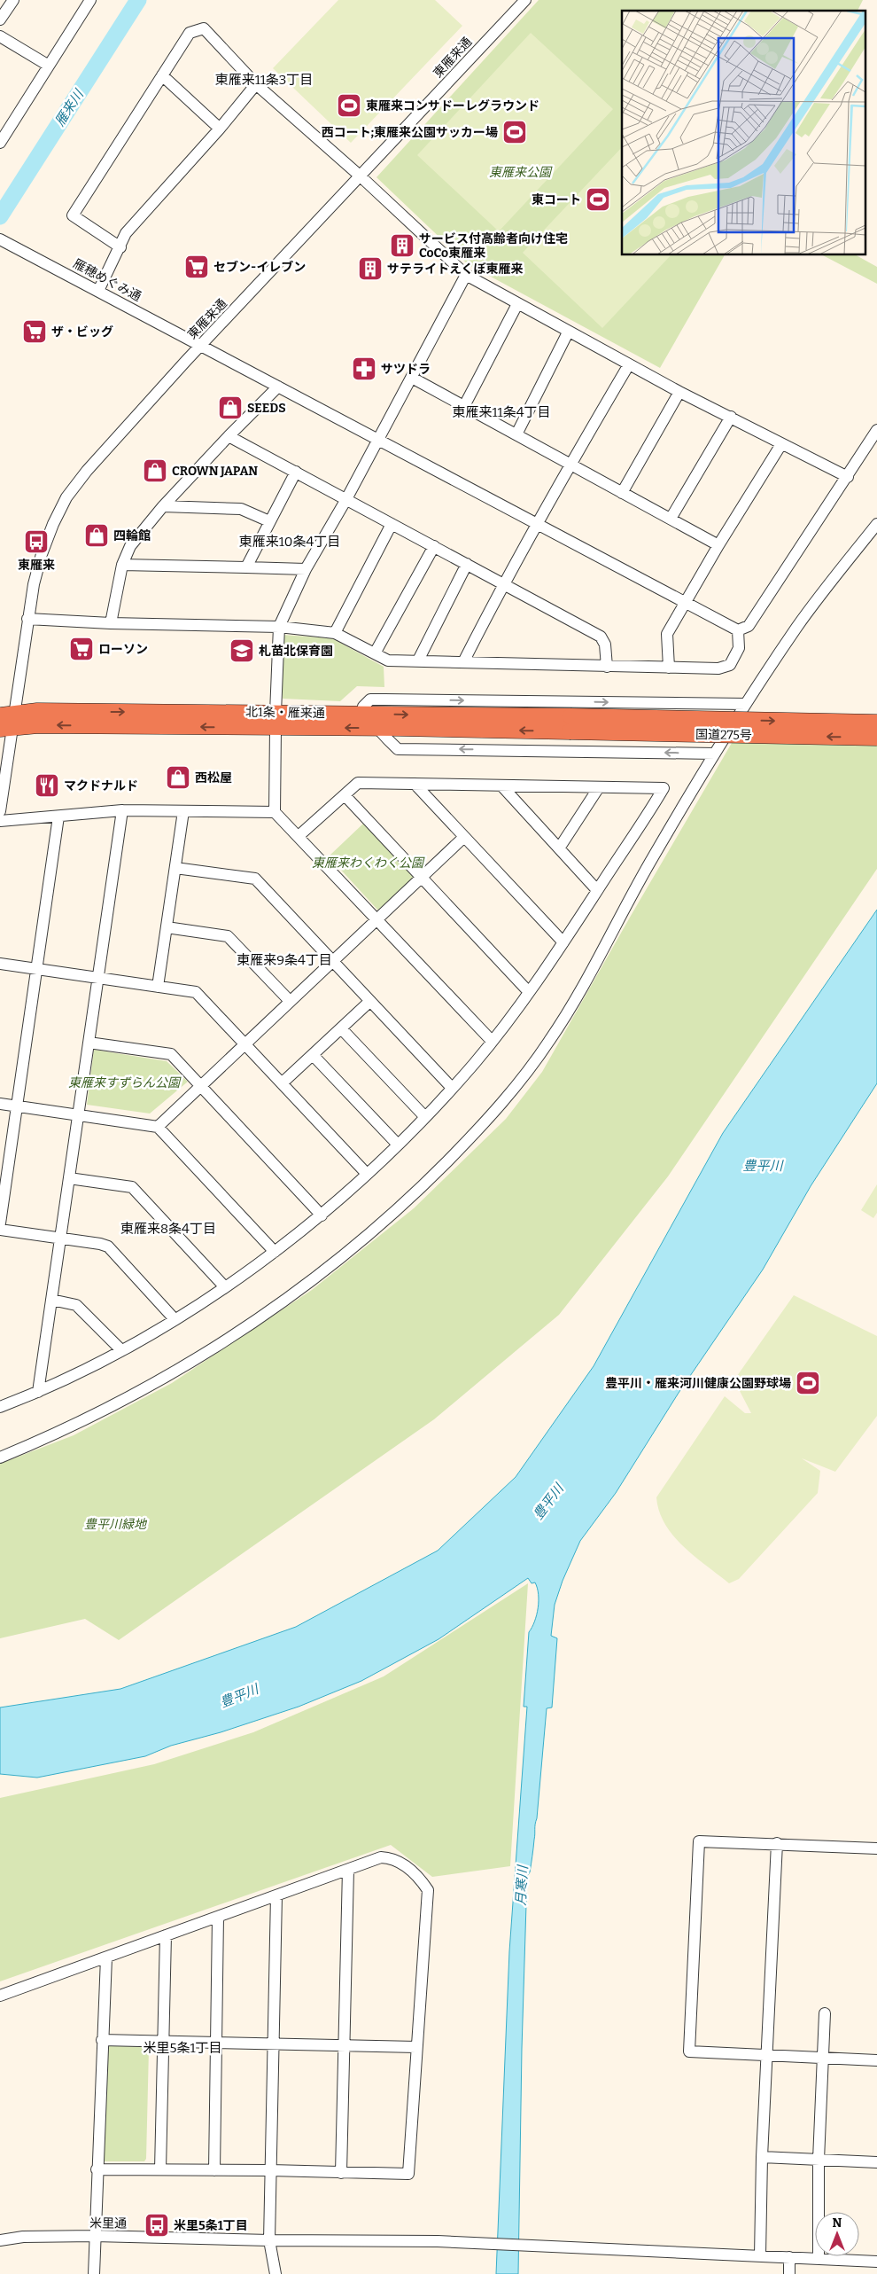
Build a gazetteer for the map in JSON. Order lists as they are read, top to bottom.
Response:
{
  "streets": {
    "highway": ["北1条・雁来通", "国道275号"],
    "street": ["東雁来通", "雁穂めぐみ通", "米里通"]
  },
  "crossings": [
    ["東雁来通", "雁穂めぐみ通"],
    ["東雁来通", "北1条・雁来通"],
    ["北1条・雁来通", "国道275号"]
  ],
  "districts": [
    "東雁来11条3丁目",
    "東雁来11条4丁目",
    "東雁来10条4丁目",
    "東雁来9条4丁目",
    "東雁来8条4丁目",
    "米里5条1丁目"
  ],
  "water": ["雁来川", "豊平川", "月寒川"],
  "parks": [
    "東雁来公園",
    "東雁来わくわく公園",
    "東雁来すずらん公園",
    "豊平川緑地"
  ],
  "places": {
    "sports": [
      "東雁来コンサドーレグラウンド",
      "西コート;東雁来公園サッカー場",
      "東コート",
      "豊平川・雁来河川健康公園野球場"
    ],
    "building": ["サービス付高齢者向け住宅 CoCo東雁来", "サテライトえくぼ東雁来"],
    "supermarket": ["セブン-イレブン", "ザ・ビッグ", "ローソン"],
    "pharmacy": ["サツドラ"],
    "shop": [
      "SEEDS",
      "CROWN JAPAN",
      "四輪館",
      "西松屋"
    ],
    "bus stop": ["東雁来", "米里5条1丁目"],
    "school or university": ["札苗北保育園"],
    "restaurant": ["マクドナルド"]
  },
  "north": "top"
}
